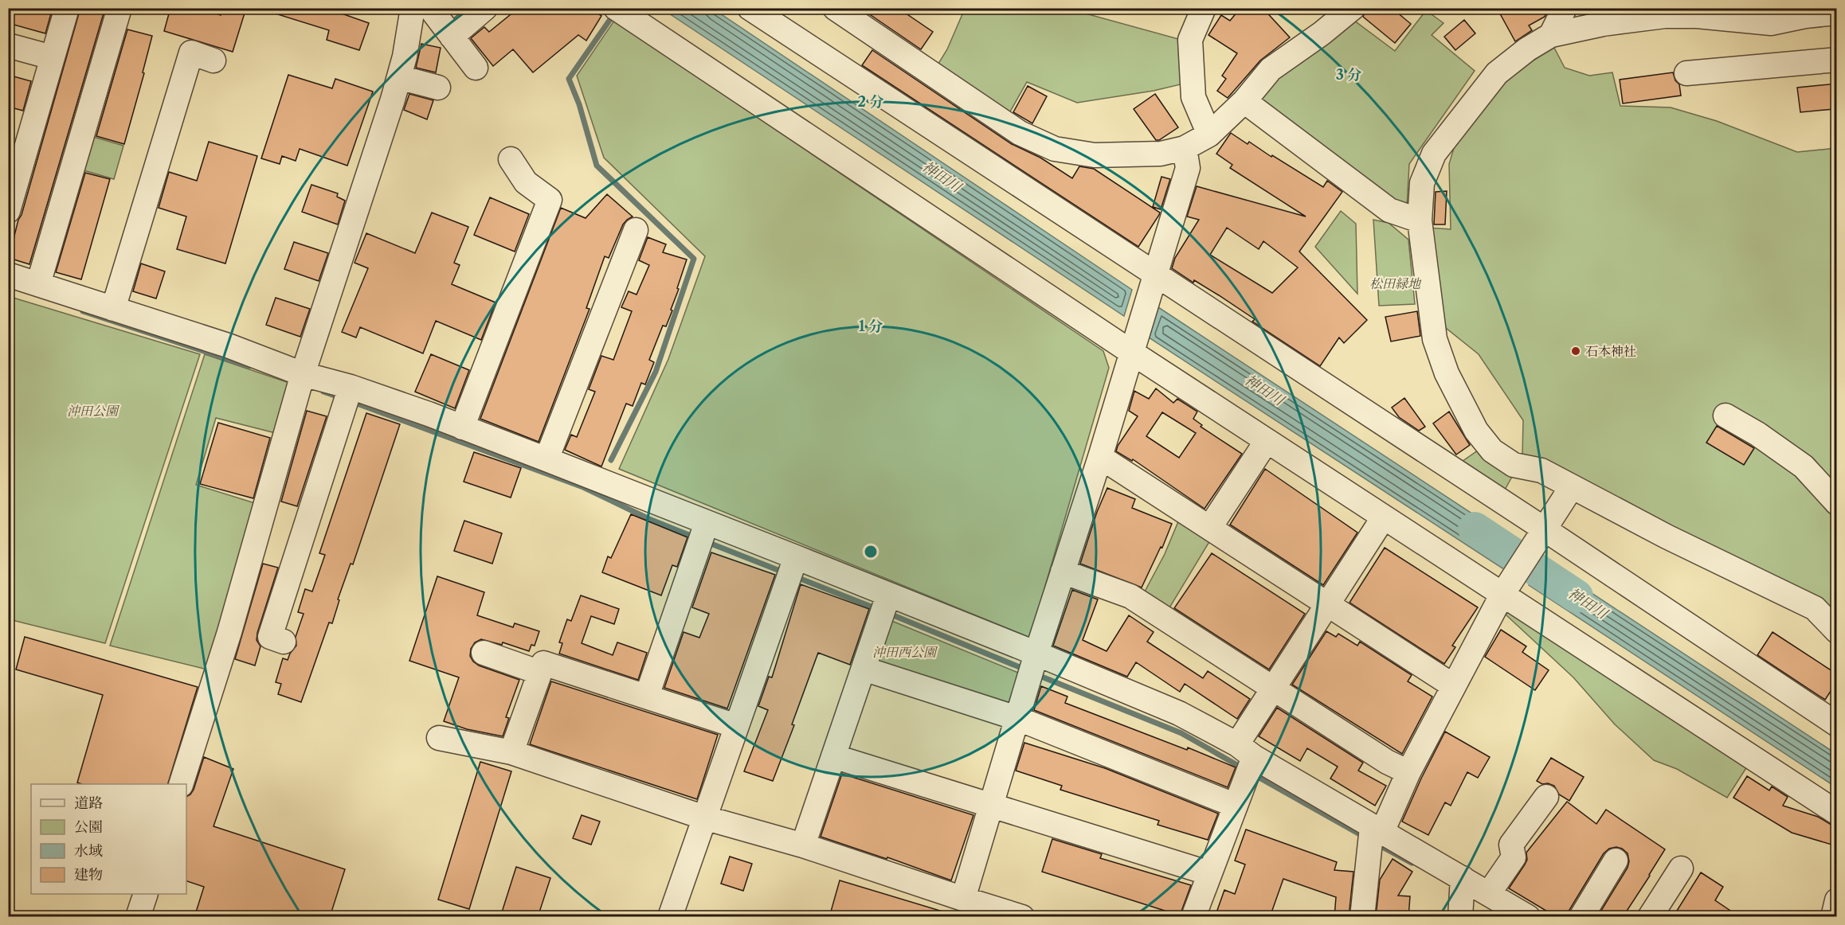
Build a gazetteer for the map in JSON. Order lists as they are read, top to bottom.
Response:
{
  "water": ["神田川"],
  "parks": ["松田緑地", "沖田公園", "沖田西公園"],
  "places": ["石本神社"],
  "legend": [
    "道路",
    "公園",
    "水域",
    "建物"
  ],
  "rings": ["3 分", "2 分", "1 分"]
}
